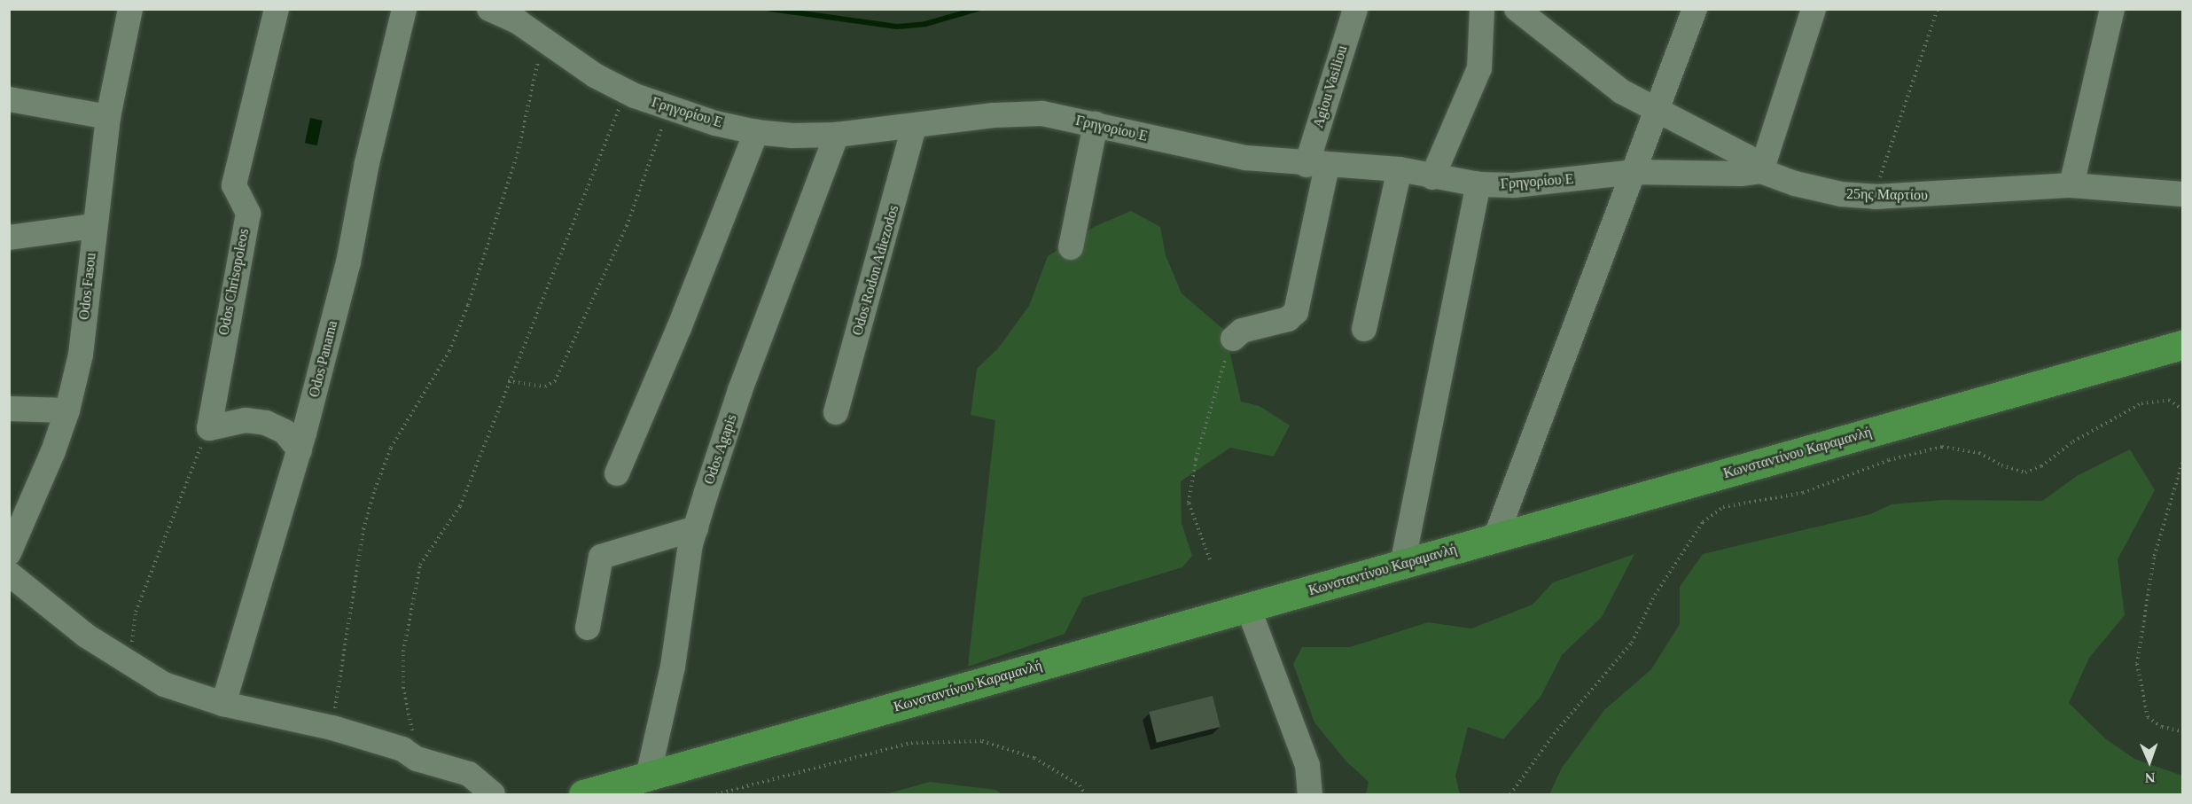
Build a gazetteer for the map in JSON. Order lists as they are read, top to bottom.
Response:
{
  "streets": {
    "main road": ["Κωνσταντίνου Καραμανλή"],
    "street": [
      "Agiou Vasiliou",
      "Γρηγορίου Ε",
      "25ης Μαρτίου",
      "Odos Rodon Adiezodos",
      "Odos Chrisopoleos",
      "Odos Fasou",
      "Odos Panama",
      "Odos Agapis"
    ]
  },
  "crossings": [
    ["Agiou Vasiliou", "Γρηγορίου Ε"],
    ["Γρηγορίου Ε", "25ης Μαρτίου"],
    ["Γρηγορίου Ε", "Odos Rodon Adiezodos"],
    ["Γρηγορίου Ε", "Odos Agapis"],
    ["Odos Agapis", "Κωνσταντίνου Καραμανλή"]
  ],
  "north": "bottom"
}
